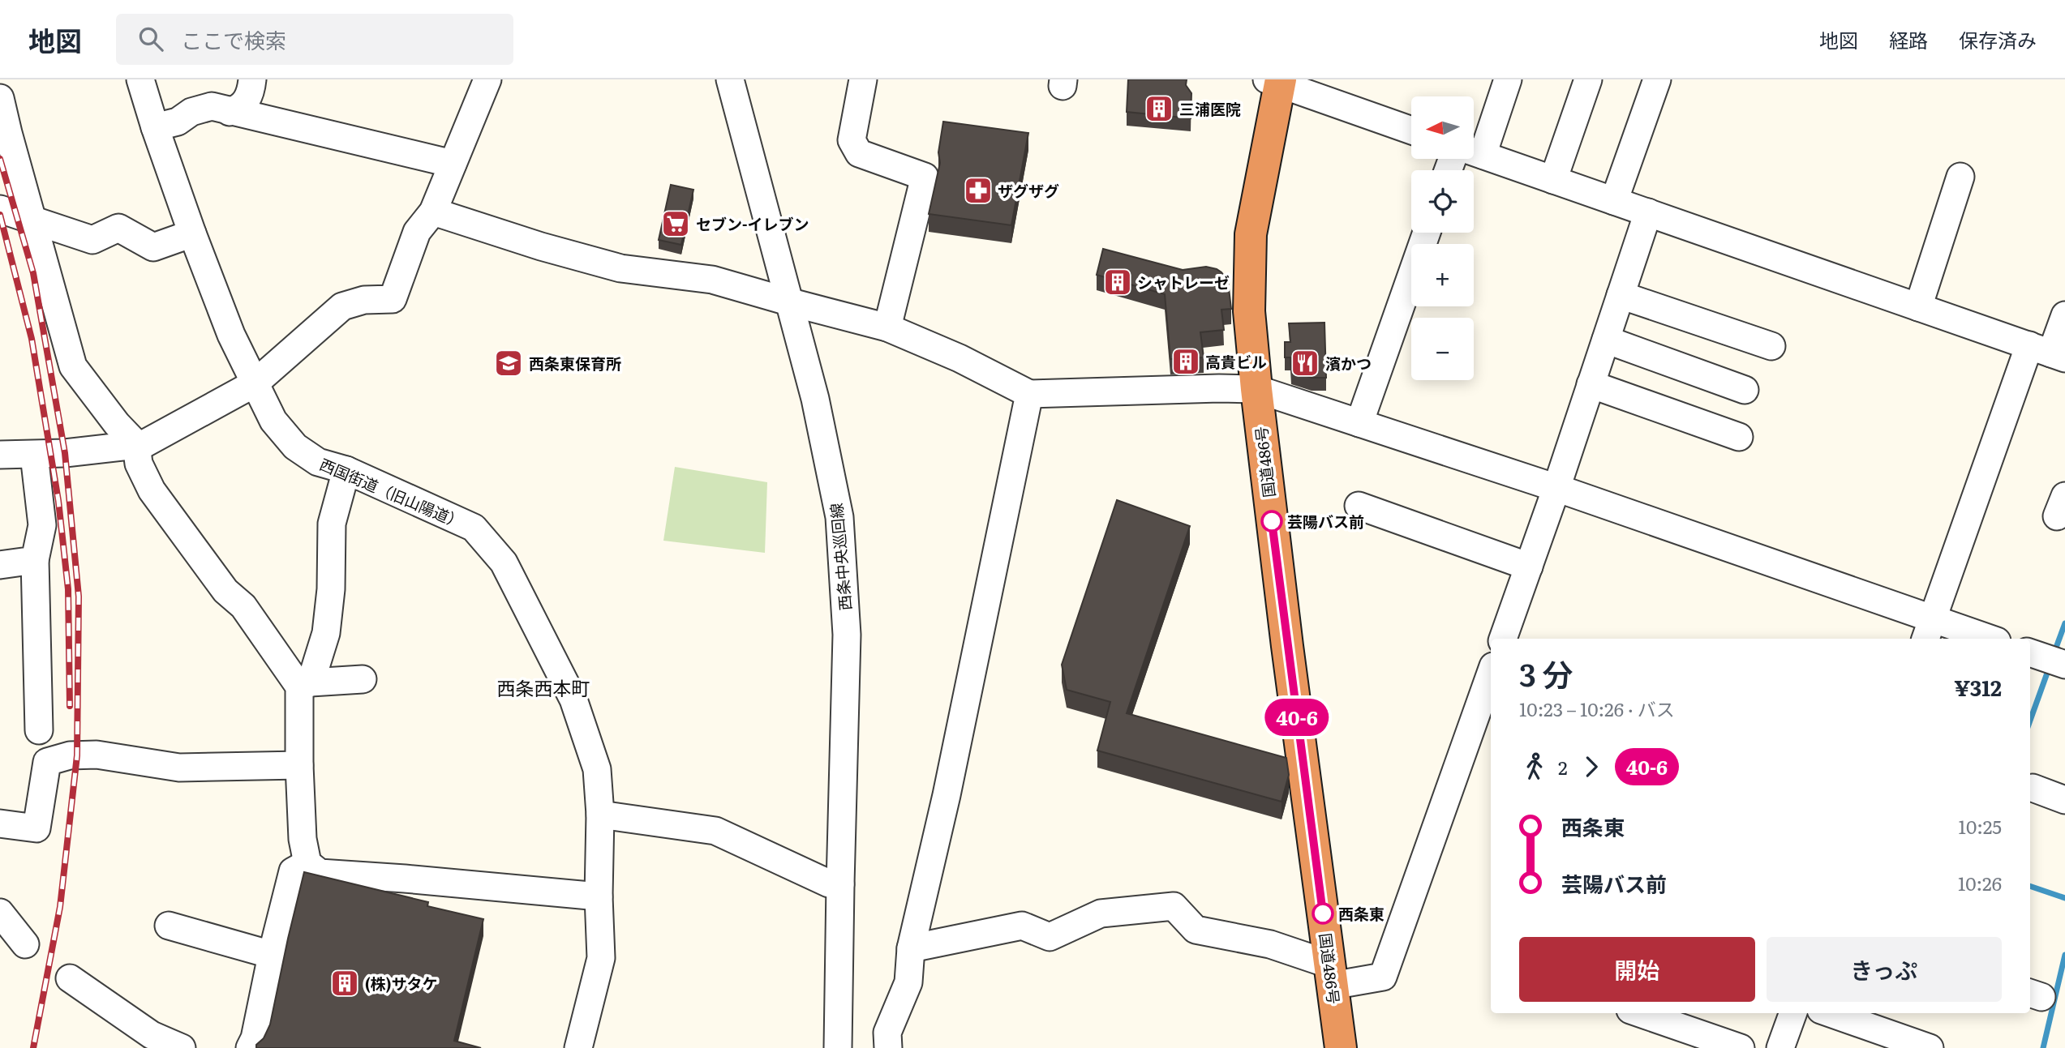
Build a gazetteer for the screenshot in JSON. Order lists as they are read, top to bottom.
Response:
{
  "streets": {
    "highway": ["国道486号"],
    "street": ["西国街道（旧山陽道）", "西条中央巡回線"]
  },
  "districts": ["西条西本町"],
  "places": {
    "building": [
      "三浦医院",
      "シャトレーゼ",
      "高貴ビル",
      "(株)サタケ"
    ],
    "pharmacy": ["ザグザグ"],
    "supermarket": ["セブン-イレブン"],
    "school or university": ["西条東保育所"],
    "restaurant": ["濱かつ"],
    "other": ["芸陽バス前", "西条東"]
  },
  "lines": ["bus line 40-6"],
  "north": "left",
  "page": {
    "header": "地図",
    "search": "ここで検索",
    "nav": ["地図", "経路", "保存済み"],
    "on_map": "40-6",
    "map_buttons": ["+", "−"],
    "heading": ["3 分", "10:23 – 10:26 · バス", "¥312"],
    "legs": ["2", "40-6"],
    "list": [
      {
        "name": "西条東",
        "value": "10:25"
      },
      {
        "name": "芸陽バス前",
        "value": "10:26"
      }
    ],
    "buttons": ["開始", "きっぷ"]
  }
}
